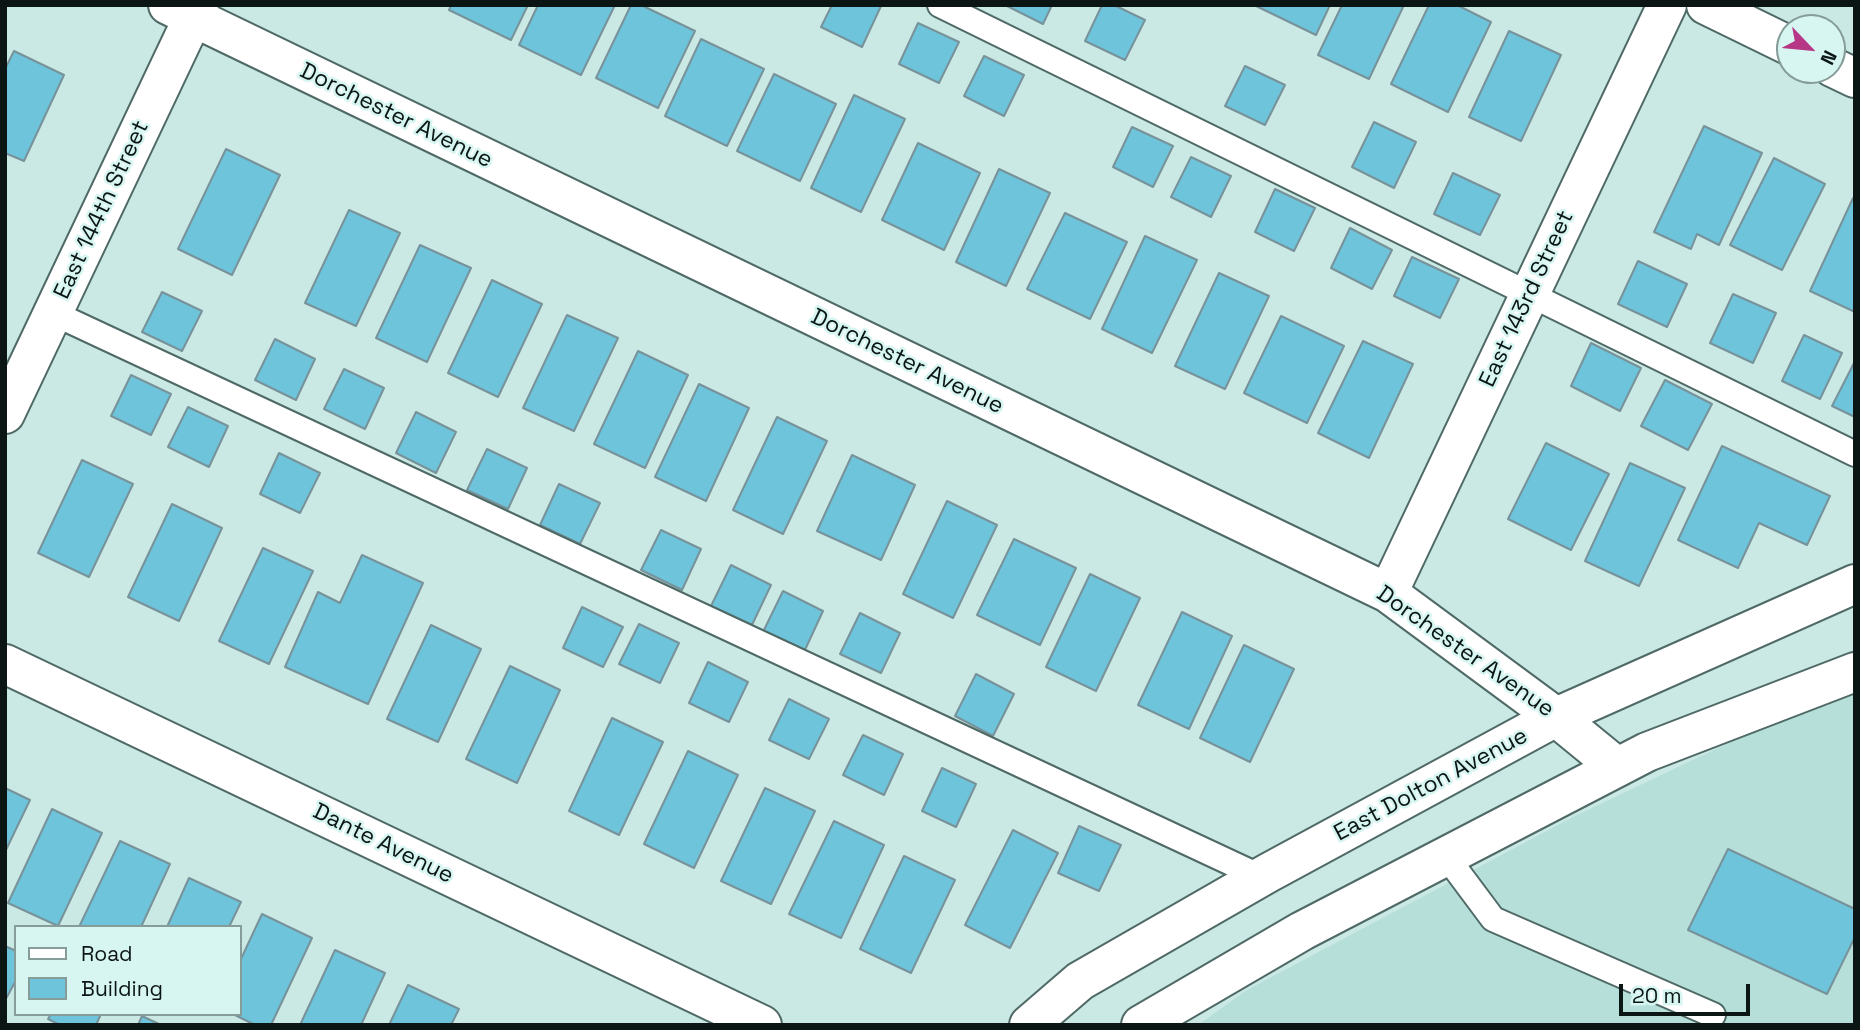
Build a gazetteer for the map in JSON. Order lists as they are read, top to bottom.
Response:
{
  "streets": {
    "street": [
      "Dorchester Avenue",
      "East 144th Street",
      "East 143rd Street",
      "East Dolton Avenue",
      "Dante Avenue"
    ]
  },
  "crossings": [
    ["Dorchester Avenue", "East 144th Street"],
    ["Dorchester Avenue", "East 143rd Street"],
    ["Dorchester Avenue", "East Dolton Avenue"]
  ],
  "legend": ["Road", "Building"],
  "scale_bar": "20 m",
  "north": "bottom right"
}
